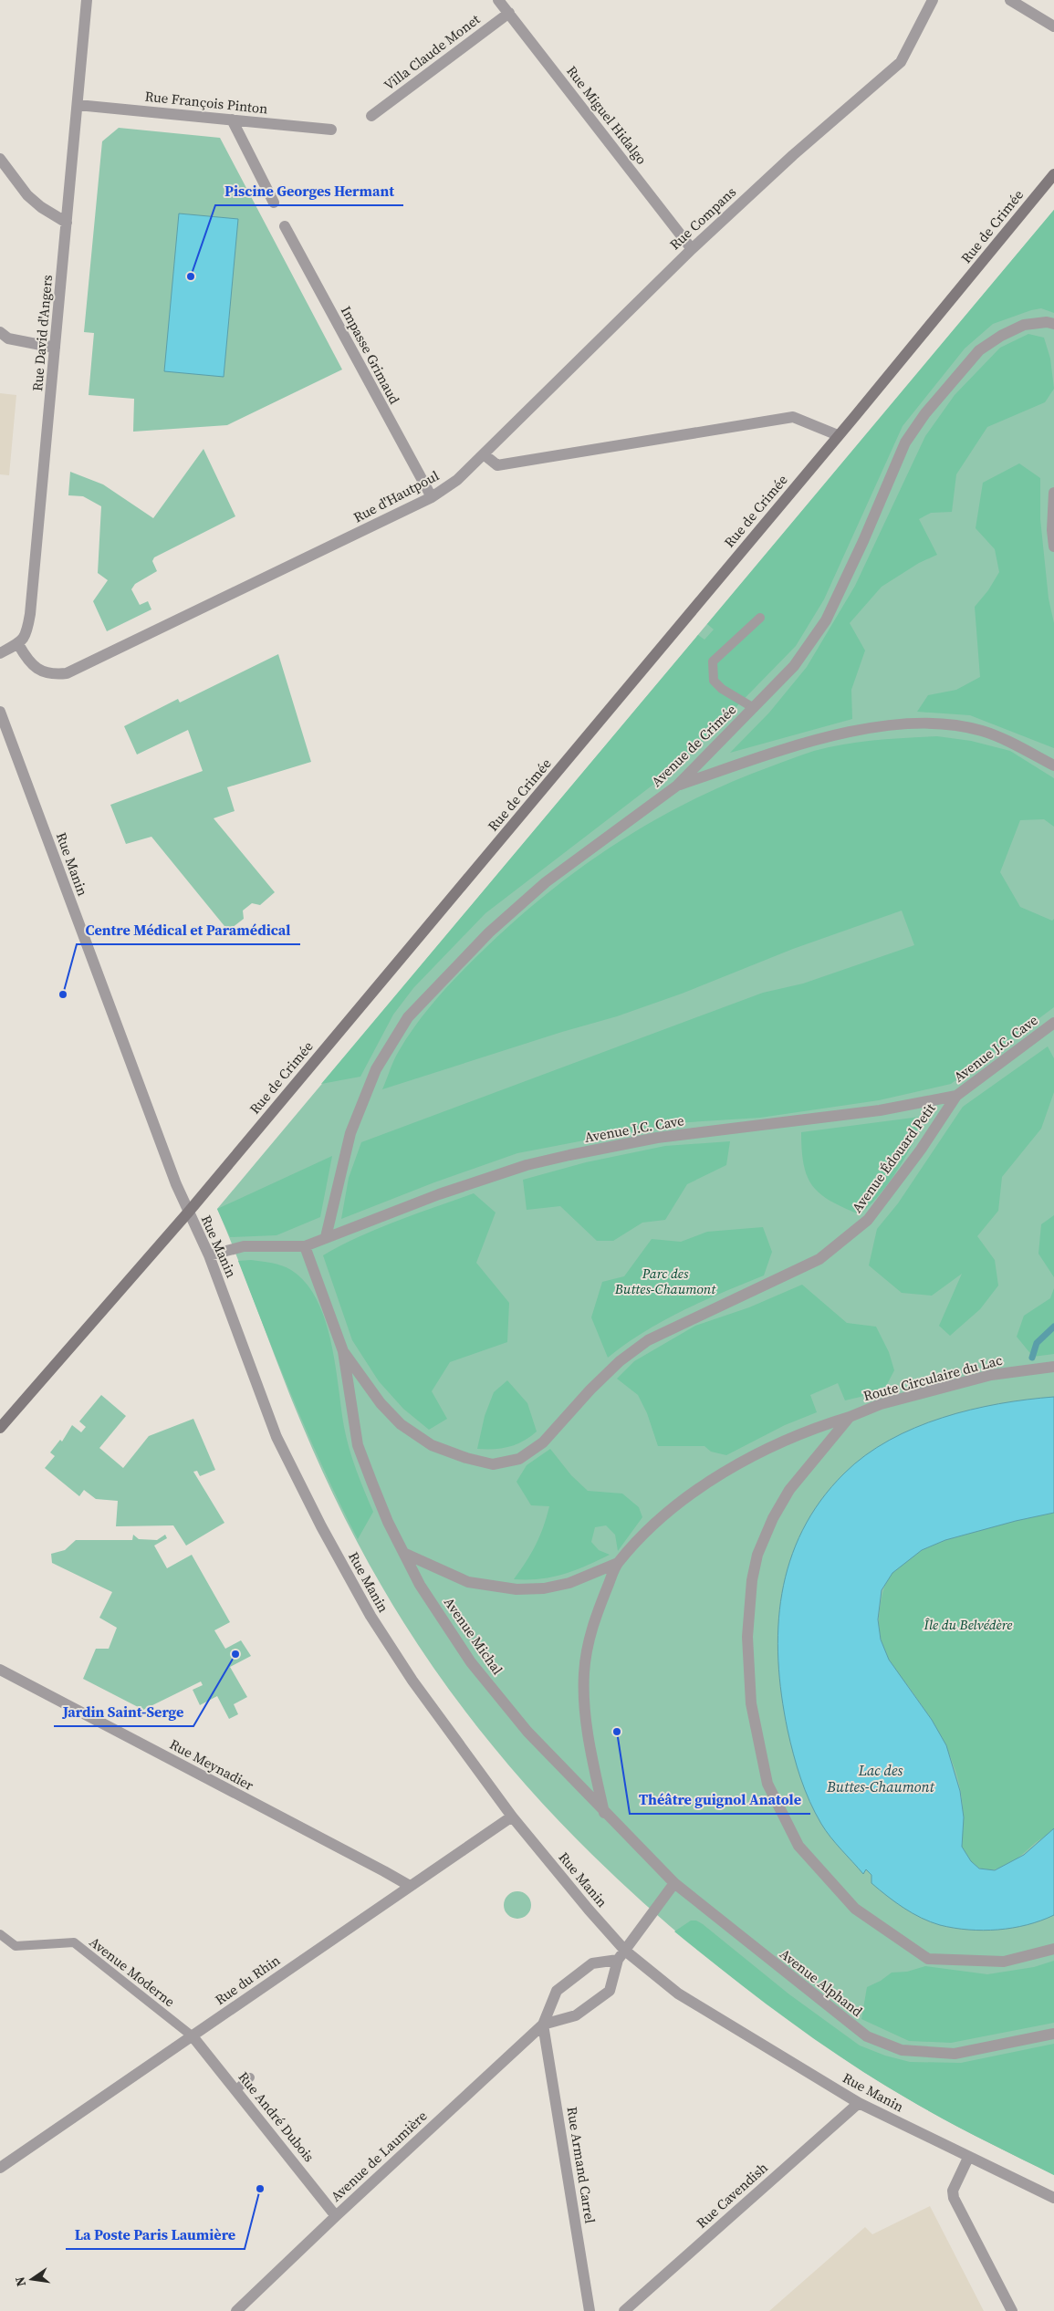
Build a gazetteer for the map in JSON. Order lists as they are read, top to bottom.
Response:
{
  "streets": {
    "street": [
      "Villa Claude Monet",
      "Rue François Pinton",
      "Rue Miguel Hidalgo",
      "Rue Compans",
      "Rue de Crimée",
      "Rue David d'Angers",
      "Impasse Grimaud",
      "Rue d'Hautpoul",
      "Avenue de Crimée",
      "Rue Manin",
      "Avenue J.C. Cave",
      "Avenue Édouard Petit",
      "Route Circulaire du Lac",
      "Avenue Michal",
      "Rue Meynadier",
      "Rue du Rhin",
      "Avenue Alphand",
      "Rue André Dubois",
      "Avenue de Laumière",
      "Rue Armand Carrel",
      "Rue Cavendish"
    ],
    "lane": ["Avenue Moderne"]
  },
  "crossings": [
    ["Villa Claude Monet", "Rue Miguel Hidalgo"],
    ["Rue François Pinton", "Rue David d'Angers"],
    ["Rue Miguel Hidalgo", "Rue Compans"],
    ["Rue Compans", "Rue d'Hautpoul"],
    ["Rue de Crimée", "Rue Manin"],
    ["Rue David d'Angers", "Rue d'Hautpoul"],
    ["Impasse Grimaud", "Rue d'Hautpoul"],
    ["Avenue de Crimée", "Avenue J.C. Cave"],
    ["Rue Manin", "Avenue J.C. Cave"],
    ["Rue Manin", "Rue du Rhin"],
    ["Rue Manin", "Avenue de Laumière"],
    ["Rue Manin", "Rue Cavendish"],
    ["Avenue J.C. Cave", "Avenue Édouard Petit"],
    ["Avenue Édouard Petit", "Avenue Michal"],
    ["Avenue Michal", "Avenue Alphand"],
    ["Rue Meynadier", "Rue du Rhin"],
    ["Avenue Moderne", "Rue du Rhin"],
    ["Avenue Moderne", "Rue André Dubois"],
    ["Rue du Rhin", "Rue André Dubois"],
    ["Rue André Dubois", "Avenue de Laumière"],
    ["Avenue de Laumière", "Rue Armand Carrel"]
  ],
  "water": ["Lac des Buttes-Chaumont"],
  "parks": ["Parc des Buttes-Chaumont", "Île du Belvédère"],
  "places": [
    "Piscine Georges Hermant",
    "Centre Médical et Paramédical",
    "Jardin Saint-Serge",
    "Théâtre guignol Anatole",
    "La Poste Paris Laumière"
  ],
  "north": "left"
}
